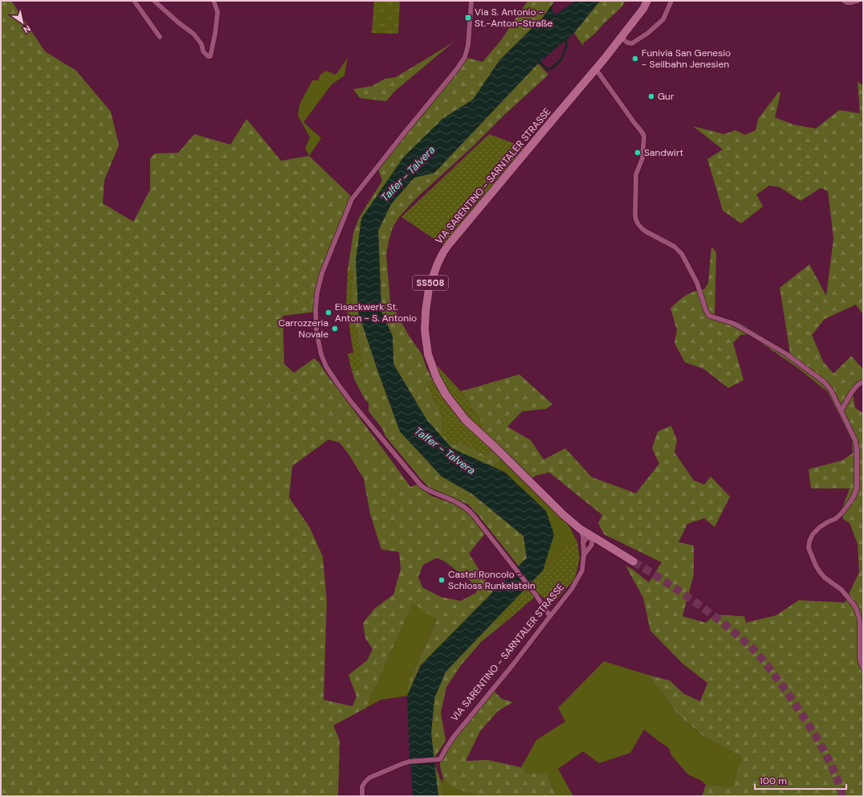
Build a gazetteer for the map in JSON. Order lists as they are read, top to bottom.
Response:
{
  "streets": {
    "main road": ["VIA SARENTINO - SARNTALER STRASSE", "SS508"]
  },
  "crossings": [
    ["VIA SARENTINO - SARNTALER STRASSE", "SS508"]
  ],
  "water": ["Talfer - Talvera"],
  "places": {
    "transit": ["Via S. Antonio - St.-Anton-Straße"],
    "other": [
      "Funivia San Genesio - Seilbahn Jenesien",
      "Gur",
      "Sandwirt",
      "Eisackwerk St. Anton - S. Antonio",
      "Carrozzeria Novale",
      "Castel Roncolo - Schloss Runkelstein"
    ]
  },
  "scale_bar": "100 m",
  "north": "bottom right"
}
